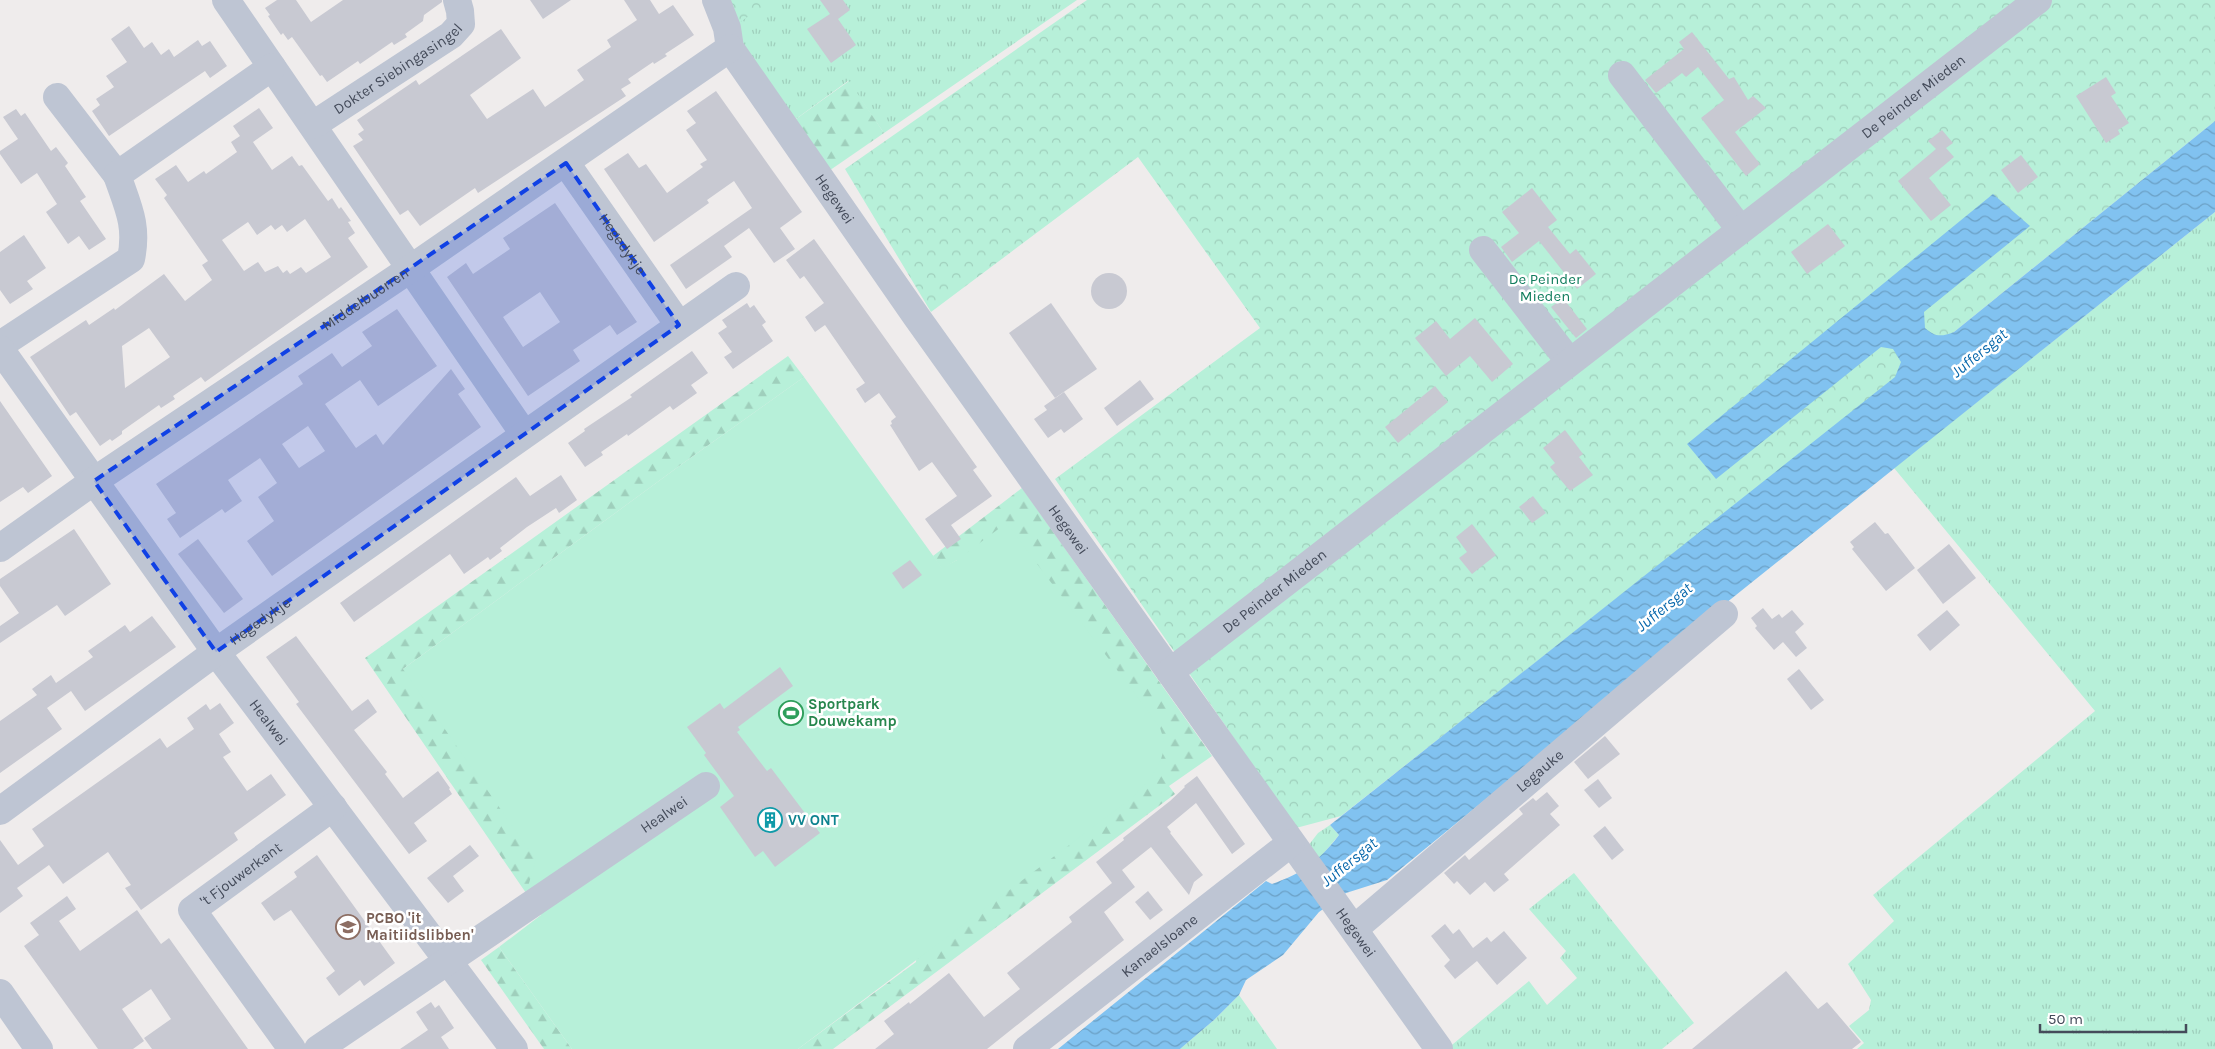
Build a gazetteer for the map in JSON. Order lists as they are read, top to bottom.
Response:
{
  "streets": {
    "street": [
      "Dokter Siebingasingel",
      "De Peinder Mieden",
      "Hegewei",
      "Hegedykje",
      "Middelbuorren",
      "Healwei",
      "Legauke",
      "'t Fjouwerkant",
      "Kanaelsloane"
    ]
  },
  "crossings": [
    ["De Peinder Mieden", "Hegewei"],
    ["Hegewei", "Middelbuorren"],
    ["Hegewei", "Legauke"],
    ["Hegewei", "Kanaelsloane"],
    ["Hegedykje", "Middelbuorren"],
    ["Hegedykje", "Healwei"],
    ["Middelbuorren", "Healwei"],
    ["Healwei", "'t Fjouwerkant"]
  ],
  "water": ["Juffersgat"],
  "parks": ["De Peinder Mieden"],
  "places": {
    "sports": ["Sportpark Douwekamp"],
    "building": ["VV ONT"],
    "school or university": ["PCBO 'it Maitiidslibben'"]
  },
  "scale_bar": "50 m"
}
